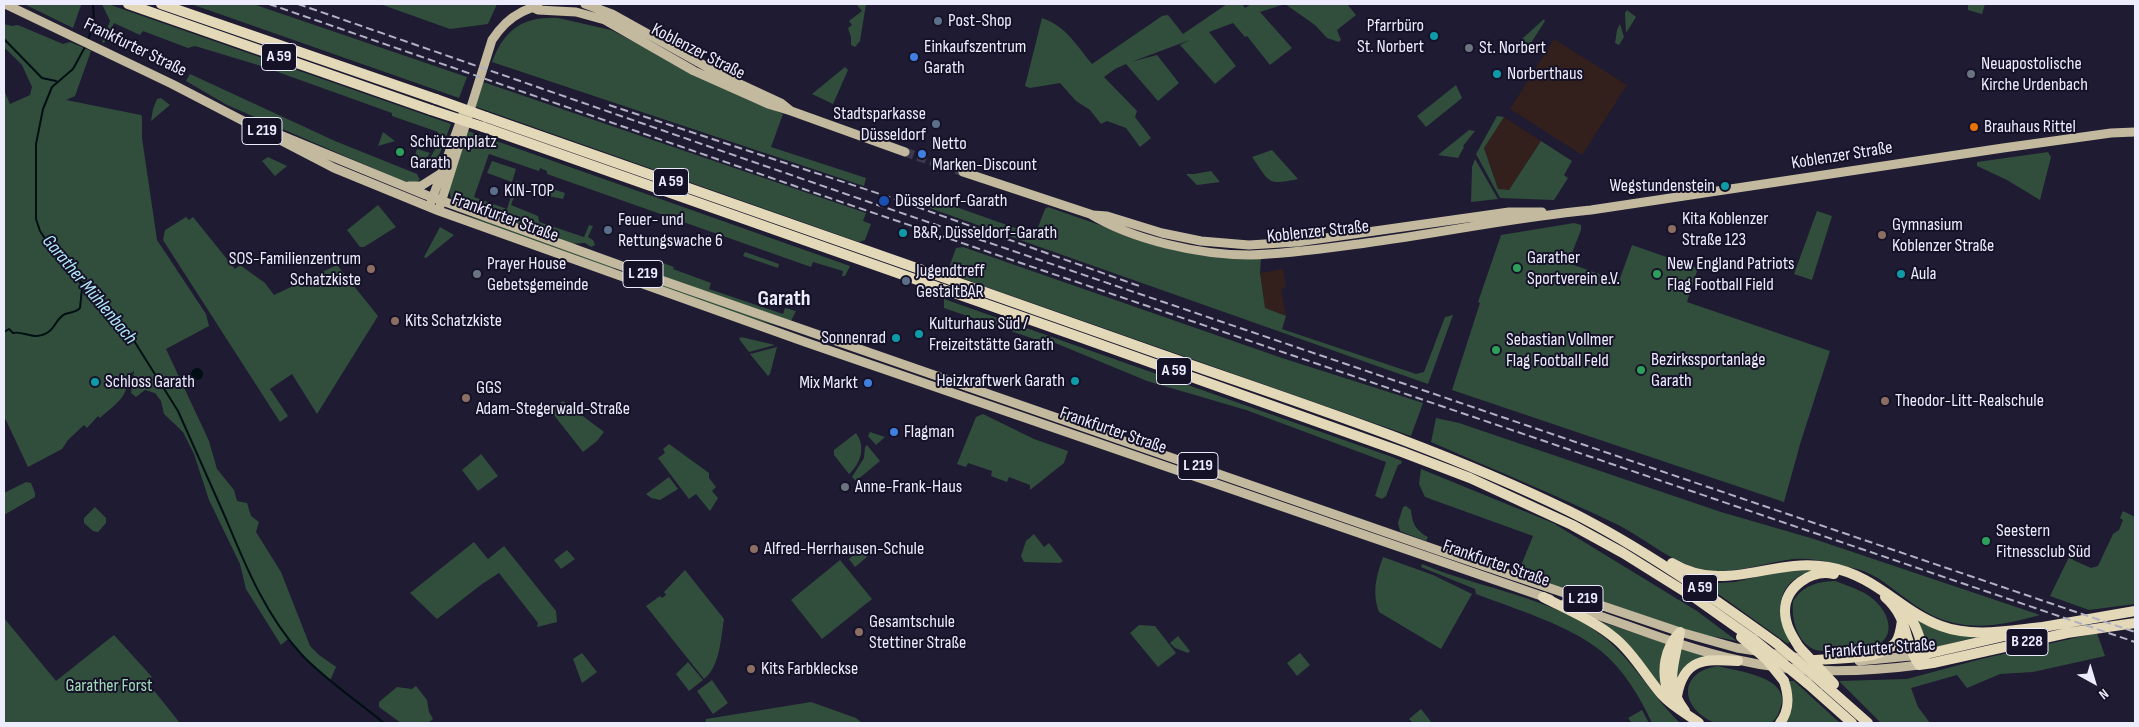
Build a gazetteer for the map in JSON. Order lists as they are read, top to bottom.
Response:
{
  "streets": {
    "highway": ["Frankfurter Straße", "A 59", "B 228"],
    "main road": ["Koblenzer Straße", "L 219"]
  },
  "crossings": [
    ["Frankfurter Straße", "Koblenzer Straße"]
  ],
  "districts": ["Garath"],
  "water": ["Garather Mühlenbach"],
  "parks": ["Garather Forst"],
  "places": [
    "Post-Shop",
    "Pfarrbüro St. Norbert",
    "St. Norbert",
    "Einkaufszentrum Garath",
    "Norberthaus",
    "Neuapostolische Kirche Urdenbach",
    "Stadtsparkasse Düsseldorf",
    "Brauhaus Rittel",
    "Schützenplatz Garath",
    "Netto Marken-Discount",
    "Wegstundenstein",
    "KIN-TOP",
    "Düsseldorf-Garath",
    "Kita Koblenzer Straße 123",
    "Feuer- und Rettungswache 6",
    "B&R, Düsseldorf-Garath",
    "Gymnasium Koblenzer Straße",
    "Garather Sportverein e.V.",
    "SOS-Familienzentrum Schatzkiste",
    "Prayer House Gebetsgemeinde",
    "New England Patriots Flag Football Field",
    "Aula",
    "Jugendtreff GestaltBAR",
    "Kits Schatzkiste",
    "Kulturhaus Süd / Freizeitstätte Garath",
    "Sonnenrad",
    "Sebastian Vollmer Flag Football Feld",
    "Bezirkssportanlage Garath",
    "Heizkraftwerk Garath",
    "Schloss Garath",
    "Mix Markt",
    "GGS Adam-Stegerwald-Straße",
    "Theodor-Litt-Realschule",
    "Flagman",
    "Anne-Frank-Haus",
    "Seestern Fitnessclub Süd",
    "Alfred-Herrhausen-Schule",
    "Gesamtschule Stettiner Straße",
    "Kits Farbkleckse"
  ],
  "north": "bottom right"
}
